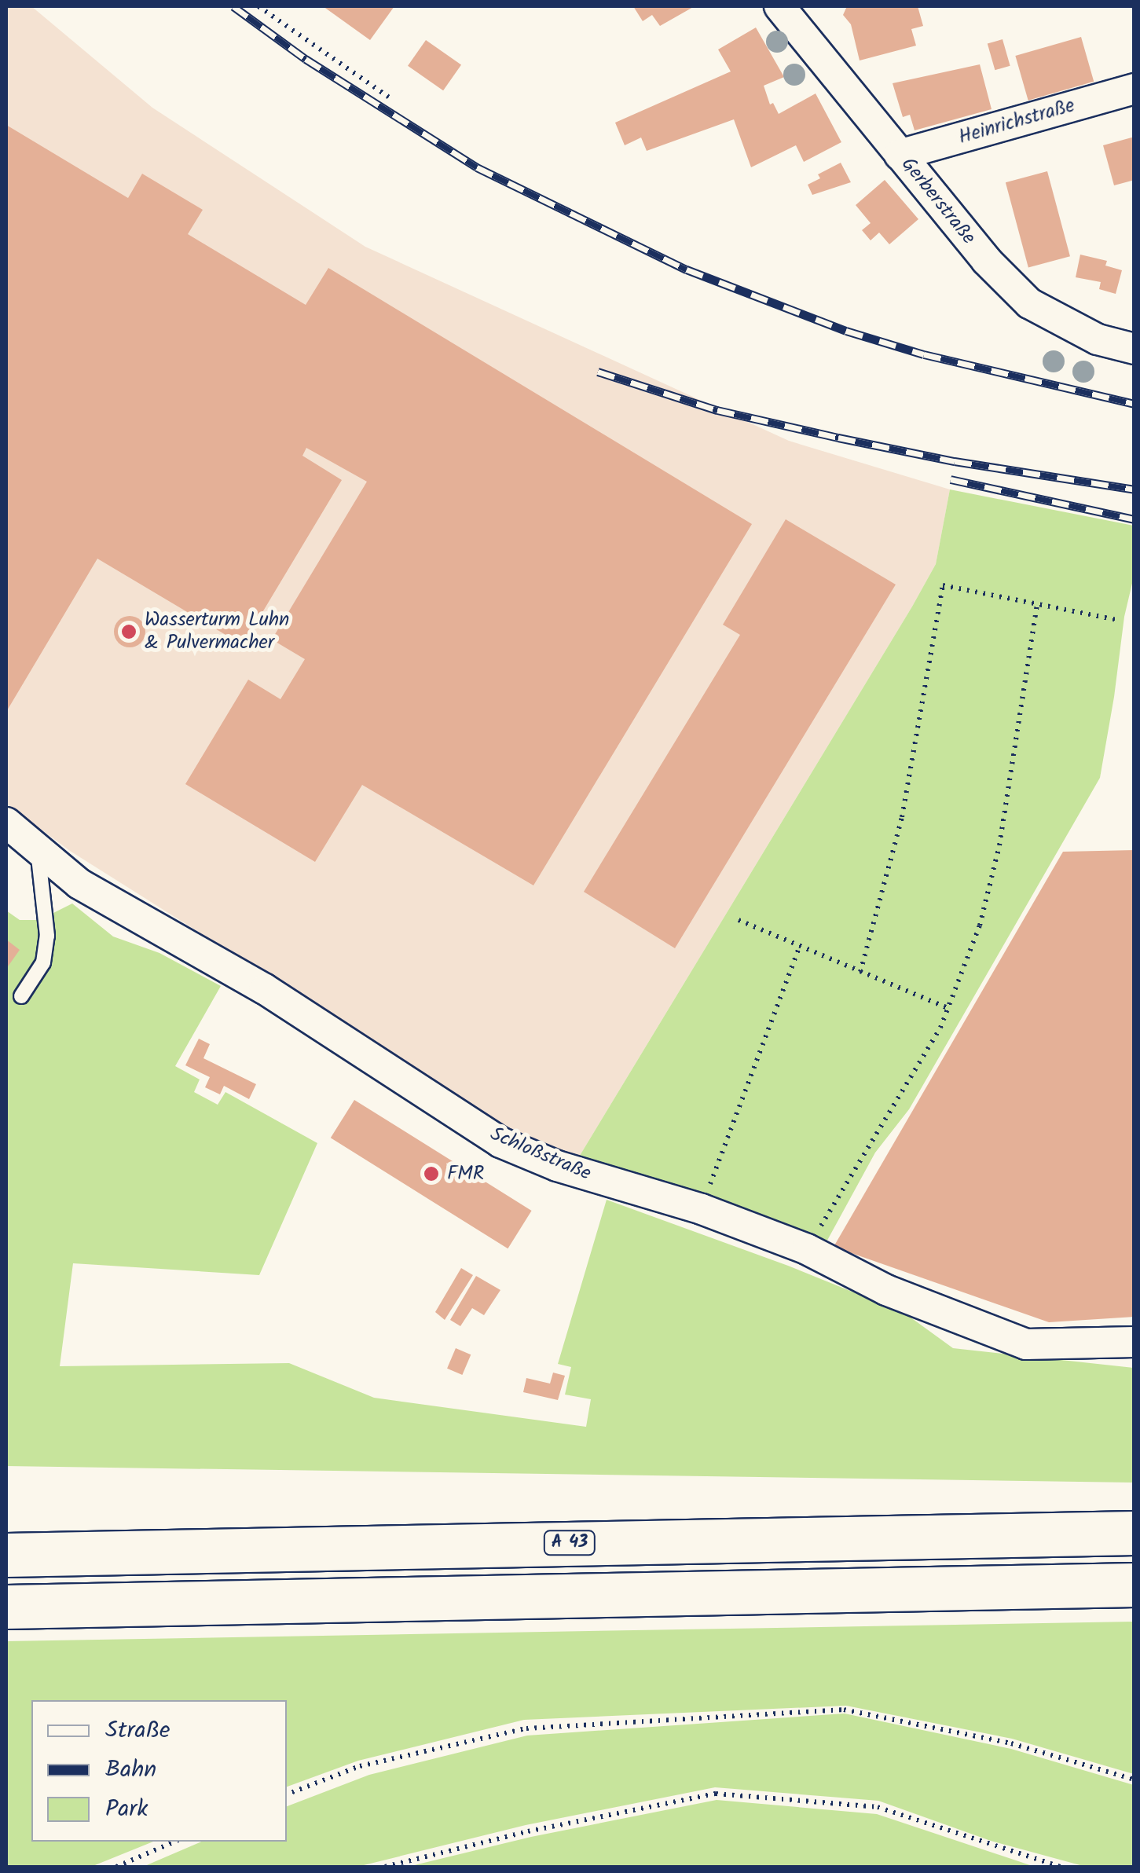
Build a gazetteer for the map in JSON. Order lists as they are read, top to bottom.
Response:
{
  "streets": {
    "highway": ["A 43"],
    "street": ["Heinrichstraße", "Gerberstraße", "Schloßstraße"]
  },
  "crossings": [
    ["Heinrichstraße", "Gerberstraße"]
  ],
  "places": ["Wasserturm Luhn & Pulvermacher", "FMR"],
  "legend": ["Straße", "Bahn", "Park"]
}
